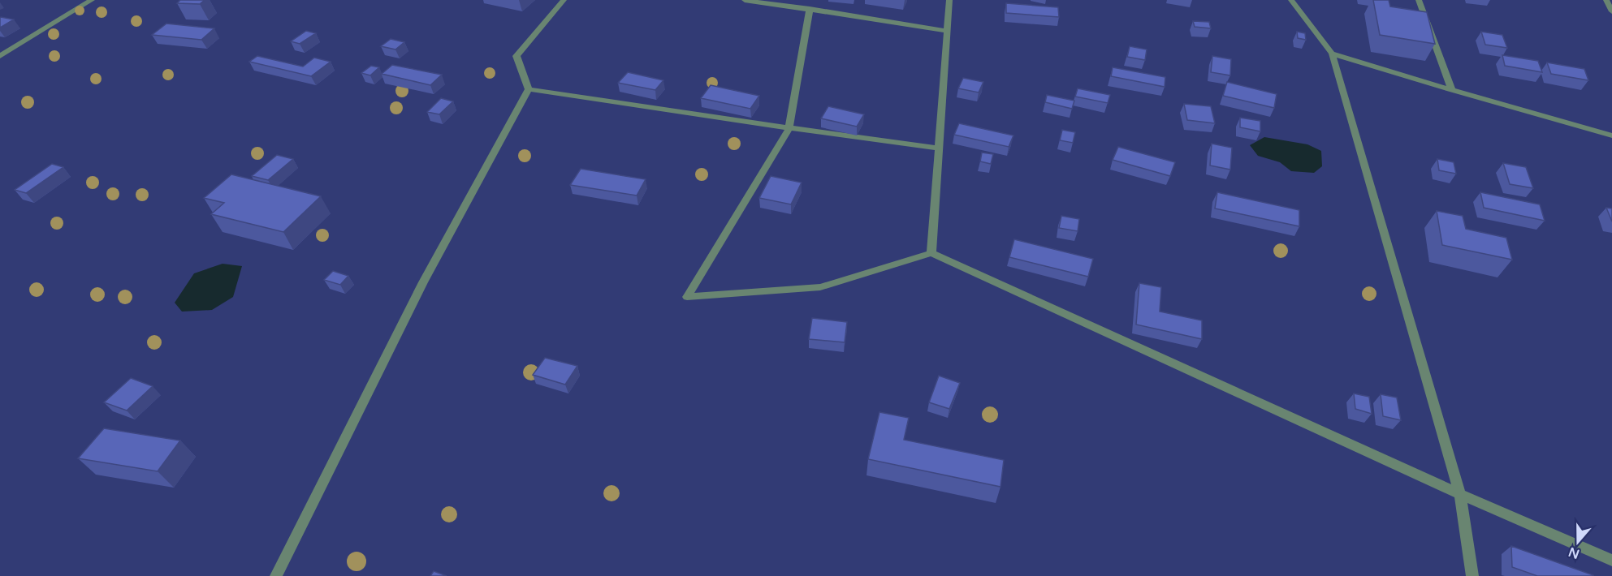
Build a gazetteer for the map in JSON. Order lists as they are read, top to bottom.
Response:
{
  "north": "bottom"
}
